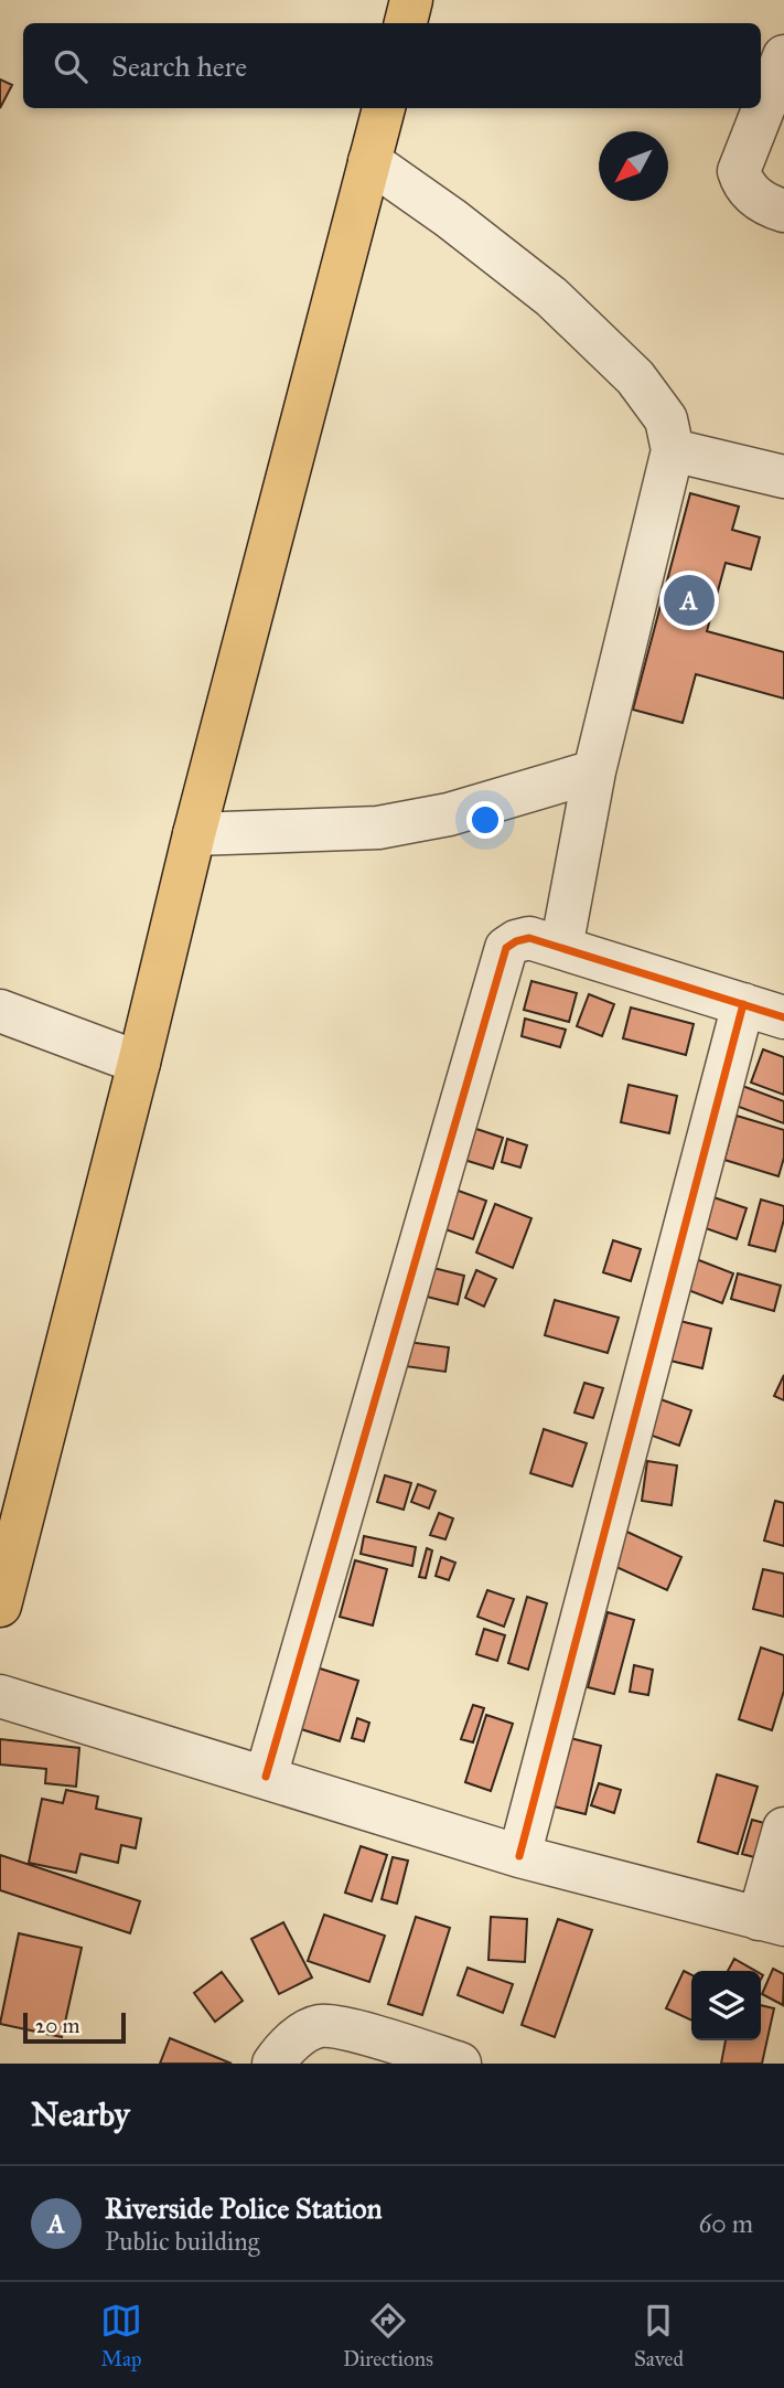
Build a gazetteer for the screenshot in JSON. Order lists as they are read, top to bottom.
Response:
{
  "scale_bar": "20 m",
  "north": "bottom left",
  "page": {
    "search": "Search here",
    "pins": "A",
    "scale": "20 m",
    "heading": "Nearby",
    "list": [
      {
        "mark": "A",
        "name": "Riverside Police Station",
        "note": "Public building",
        "value": "60 m"
      }
    ],
    "nav": ["Map", "Directions", "Saved"]
  }
}
